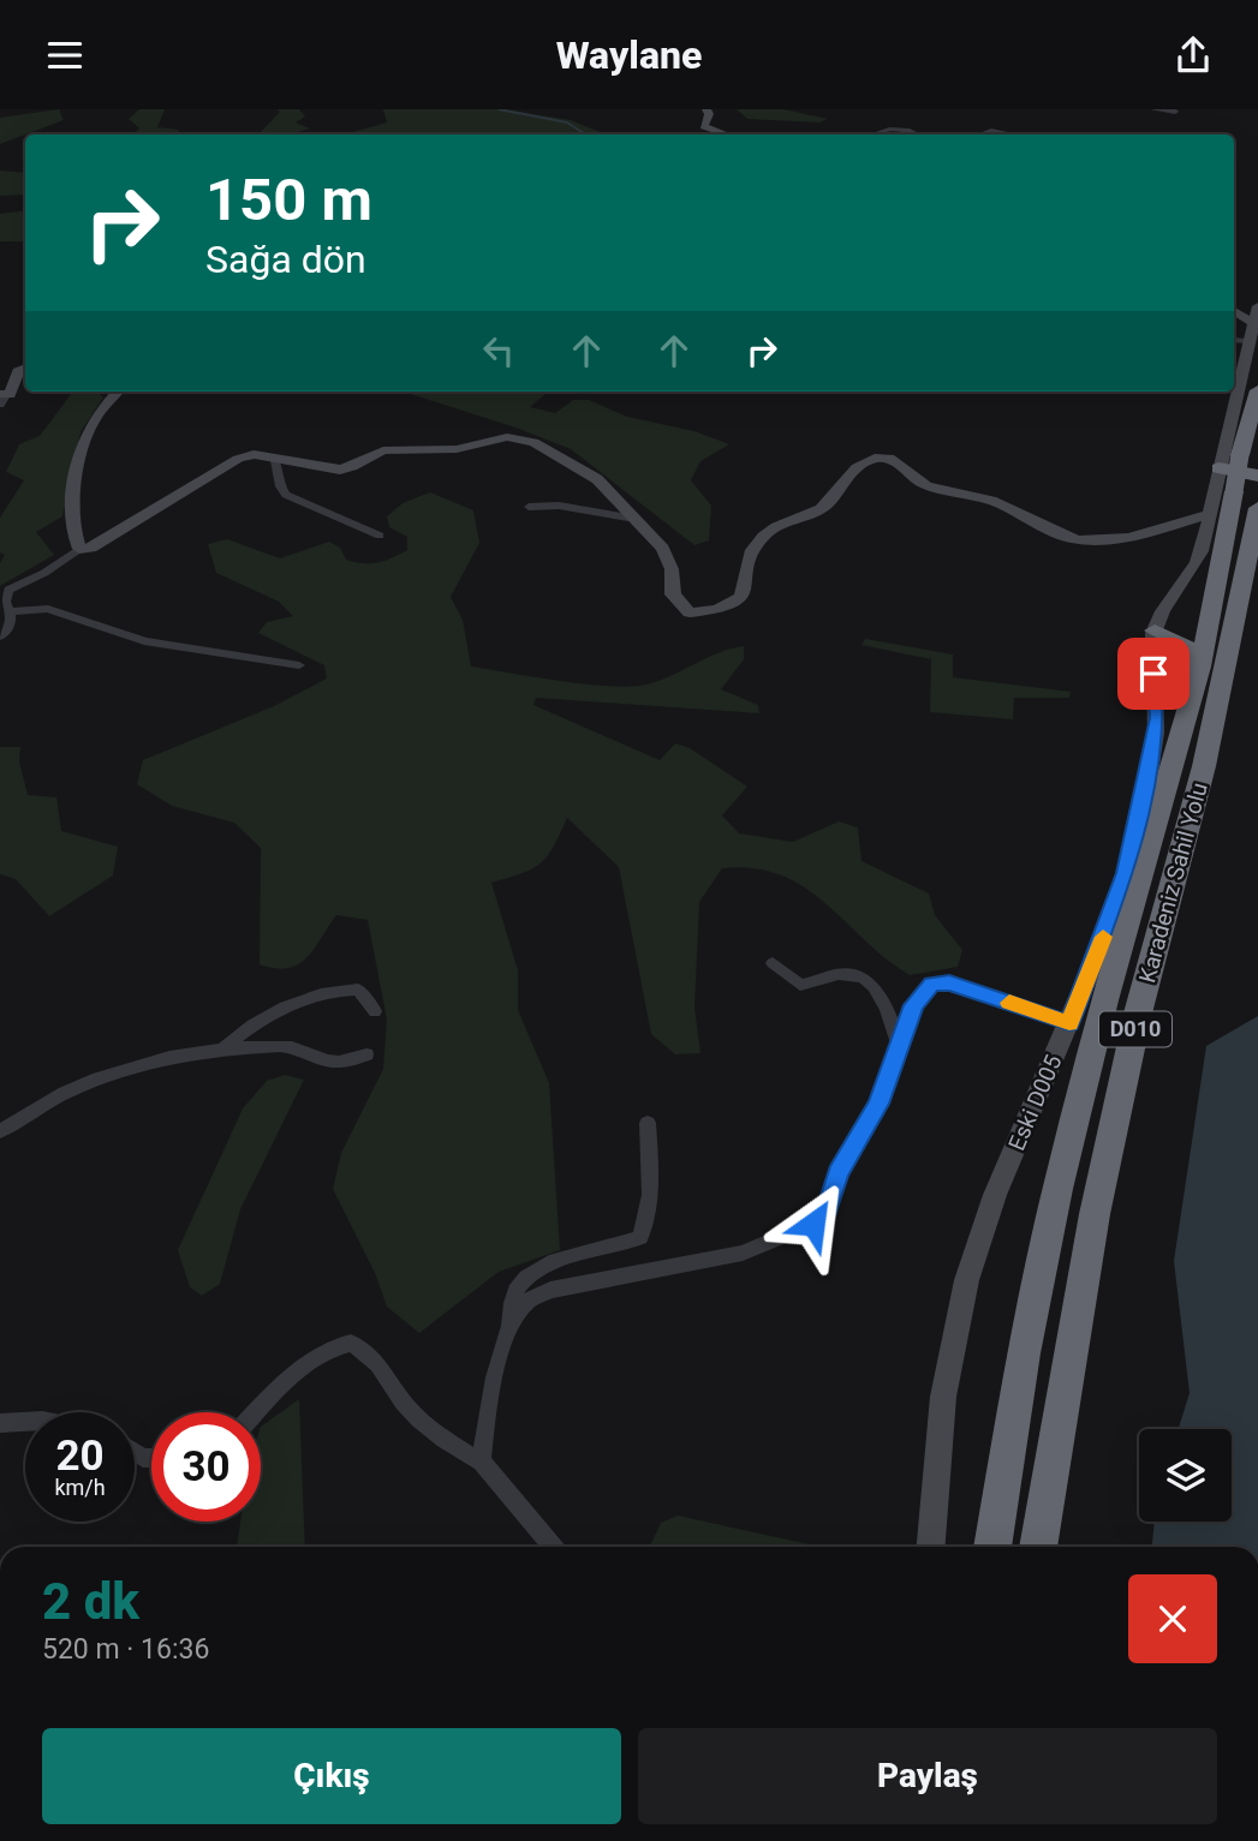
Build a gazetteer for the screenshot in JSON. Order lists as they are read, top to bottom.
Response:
{
  "streets": {
    "highway": ["Karadeniz Sahil Yolu", "D010"],
    "street": ["Eski D005"]
  },
  "crossings": [
    ["Karadeniz Sahil Yolu", "D010"]
  ],
  "page": {
    "header": "Waylane",
    "turn": ["150 m", "Sağa dön"],
    "speed": "20 km/h",
    "limit": "30",
    "heading": ["2 dk", "520 m · 16:36"],
    "buttons": ["Çıkış", "Paylaş"]
  }
}
